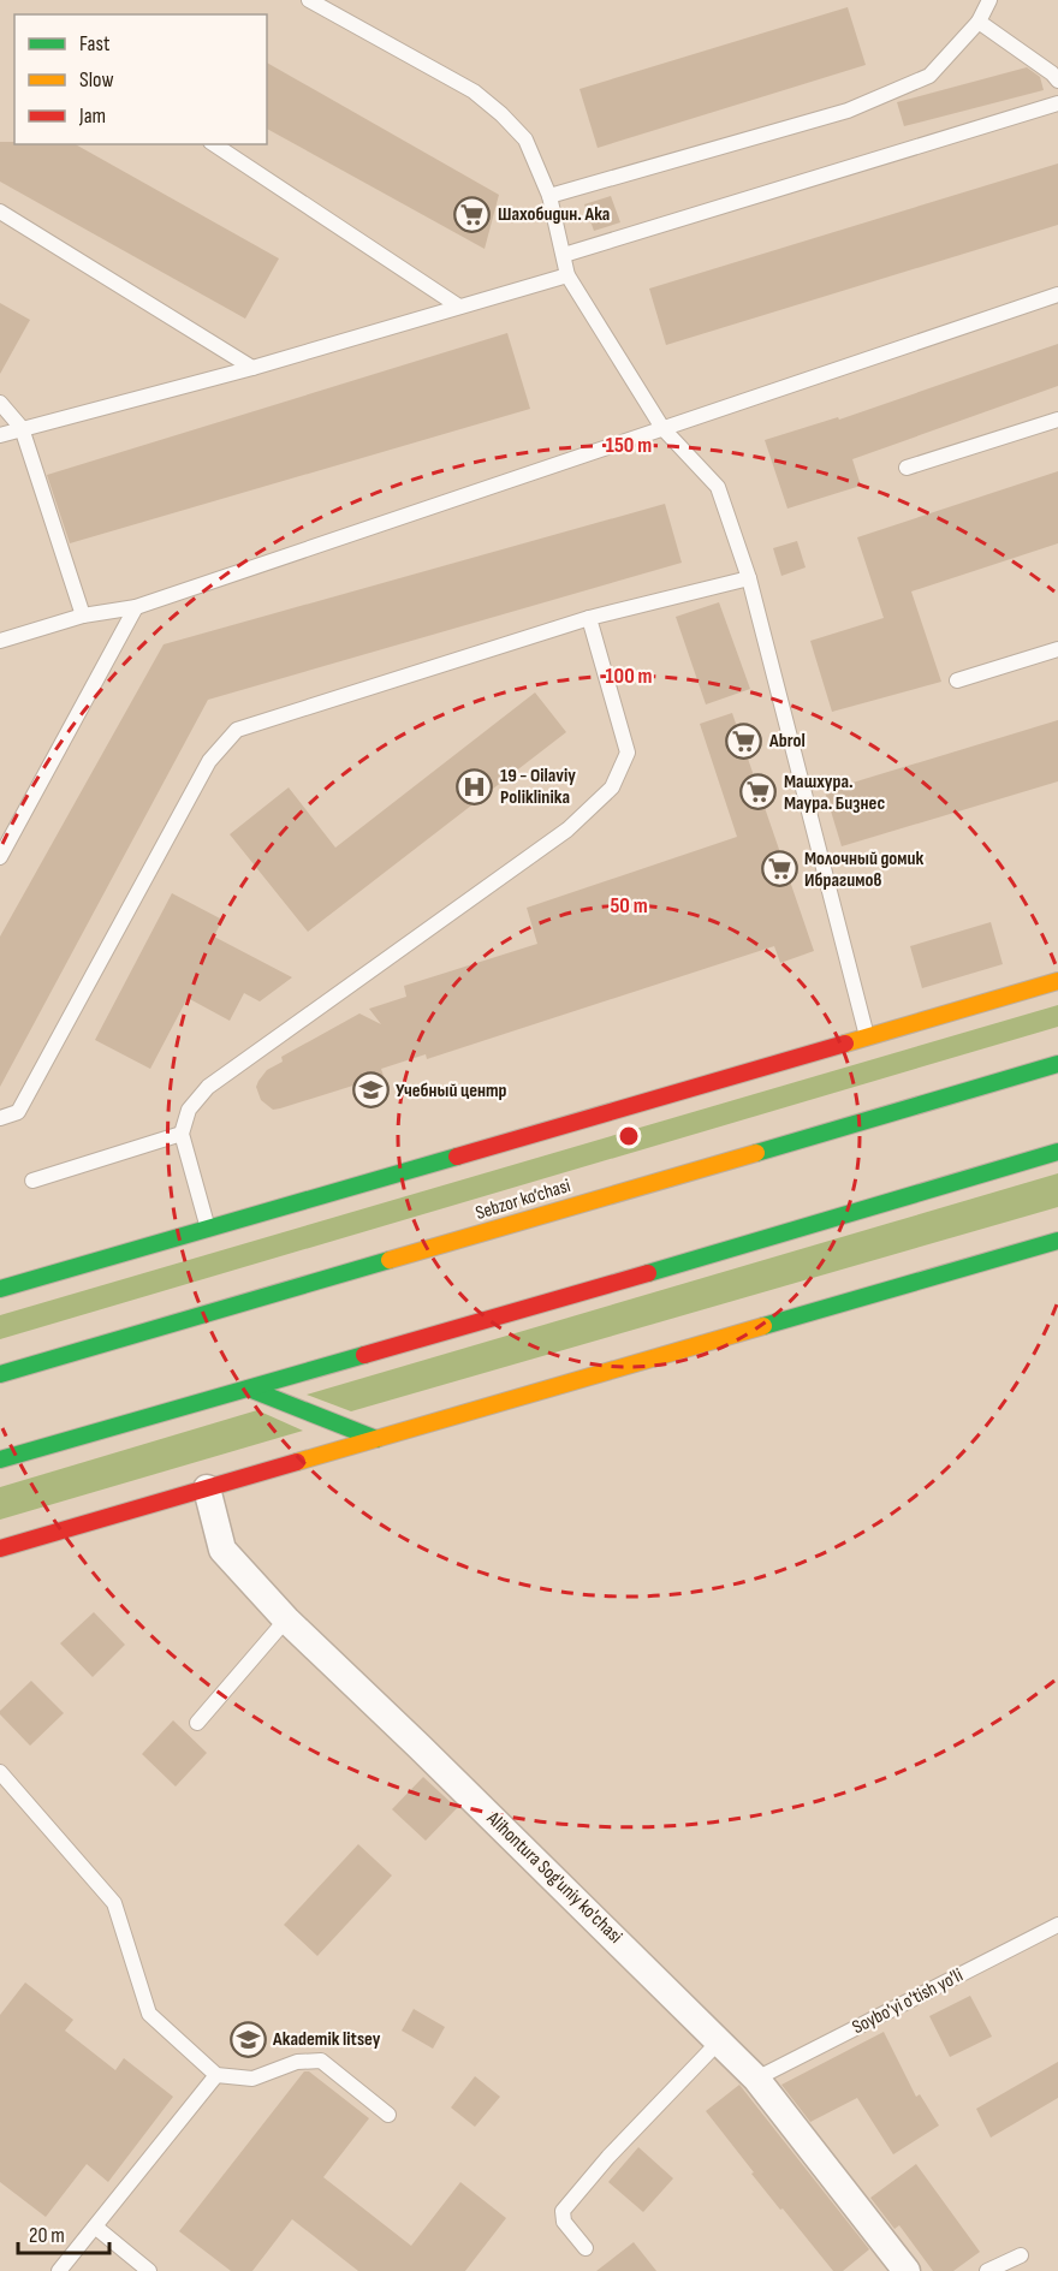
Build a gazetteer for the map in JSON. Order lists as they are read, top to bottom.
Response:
{
  "streets": {
    "main road": ["Sebzor ko‘chasi"],
    "street": ["Alihontura Sog'uniy ko'chasi"],
    "lane": ["Soybo'yi o'tish yo'li"]
  },
  "crossings": [
    ["Alihontura Sog'uniy ko'chasi", "Soybo'yi o'tish yo'li"]
  ],
  "places": {
    "supermarket": [
      "Шахобидин. Ака",
      "Abrol",
      "Машхура. Маура. Бизнес",
      "Молочный домик Ибрагимов"
    ],
    "hospital": ["19 - Oilaviy Poliklinika"],
    "school or university": ["Учебный центр", "Akademik litsey"]
  },
  "legend": ["Fast", "Slow", "Jam"],
  "scale_bar": "20 m",
  "rings": ["150 m", "100 m", "50 m"]
}
